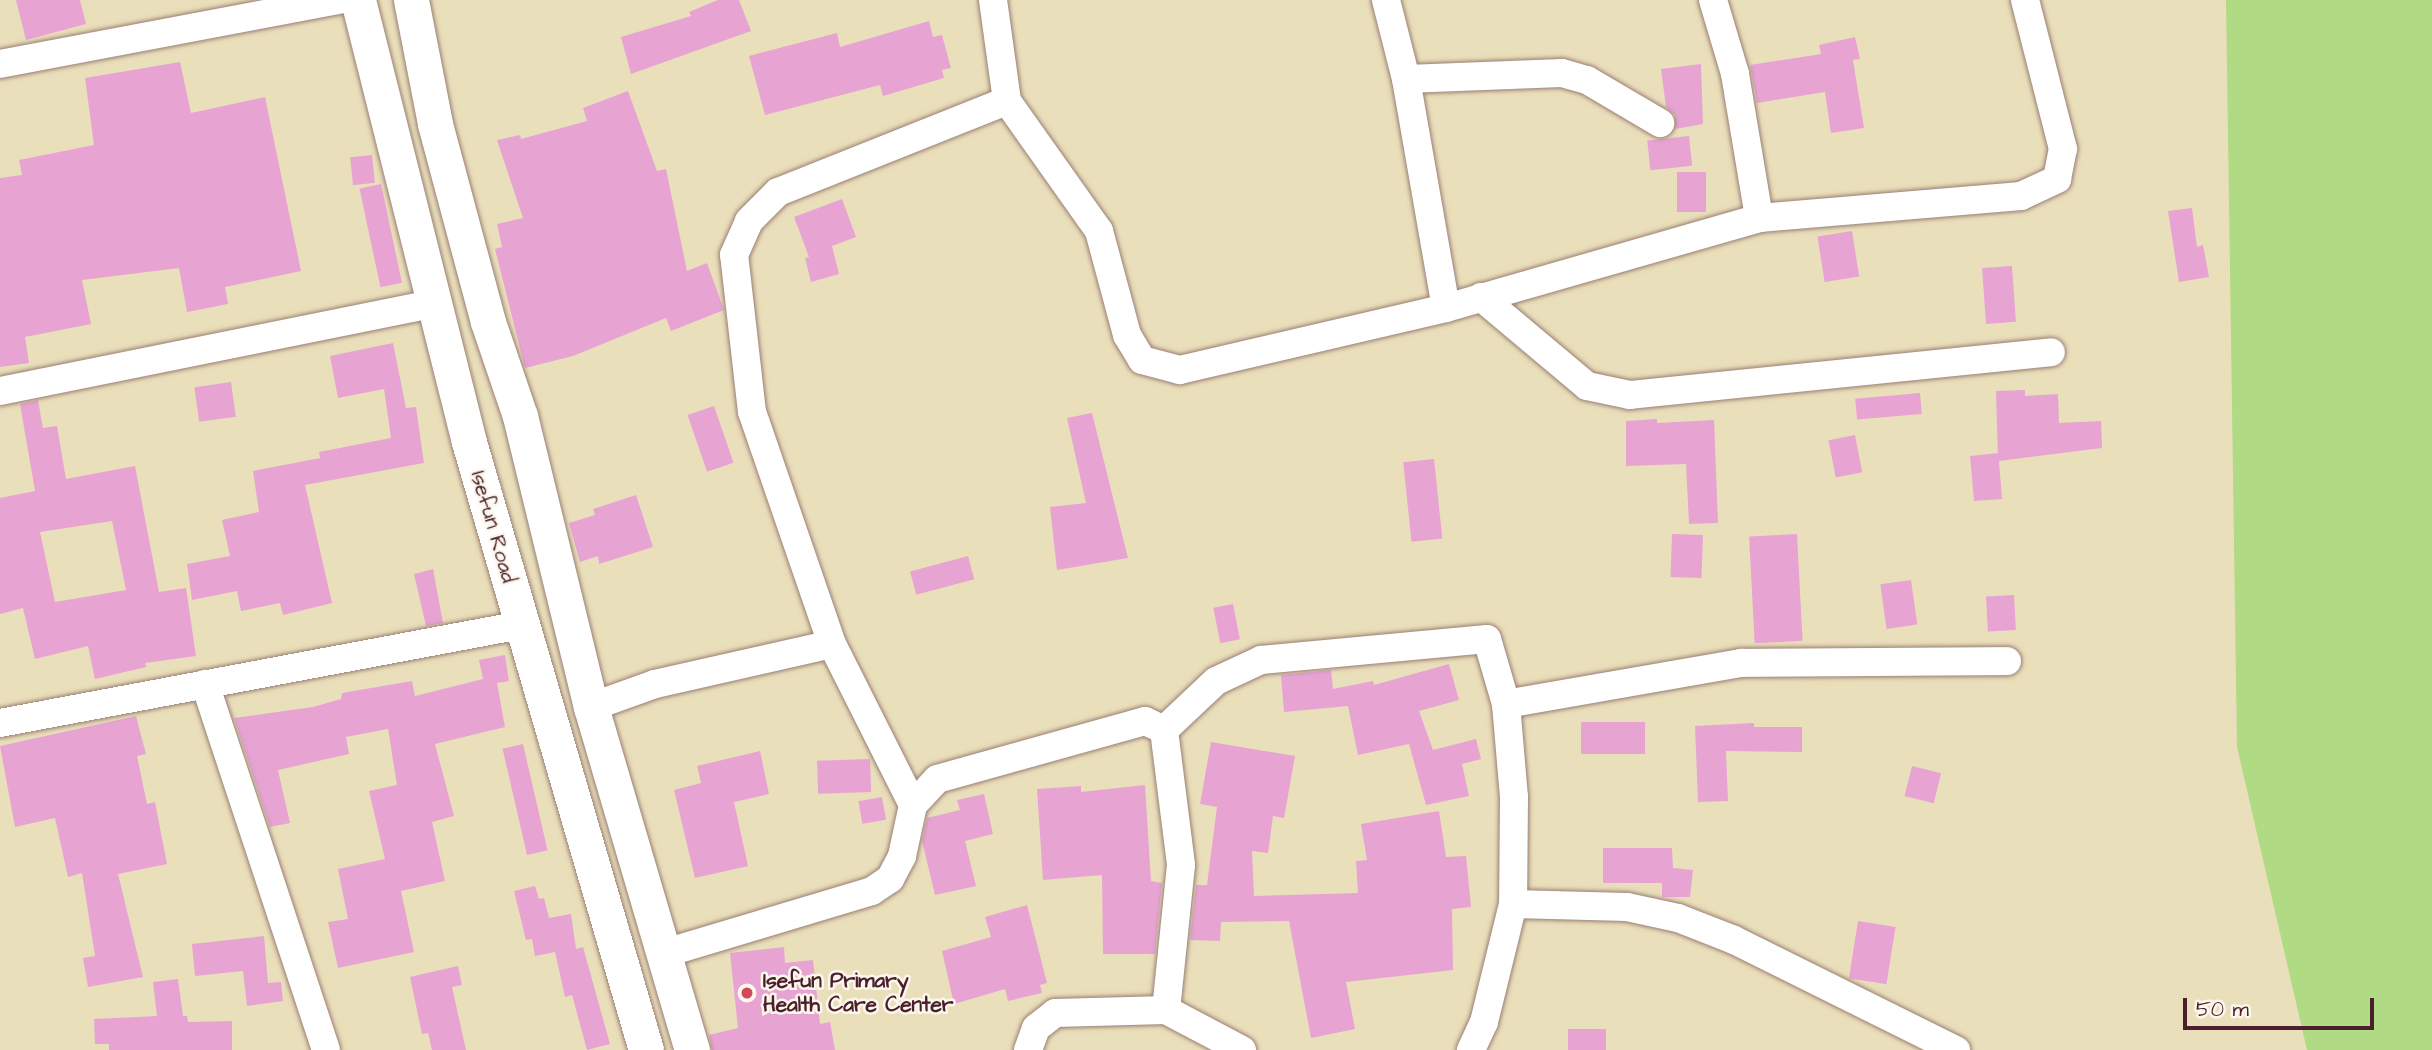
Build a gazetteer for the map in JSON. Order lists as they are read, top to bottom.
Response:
{
  "streets": {
    "street": ["Isefun Road"]
  },
  "places": ["Isefun Primary Health Care Center"],
  "scale_bar": "50 m"
}
